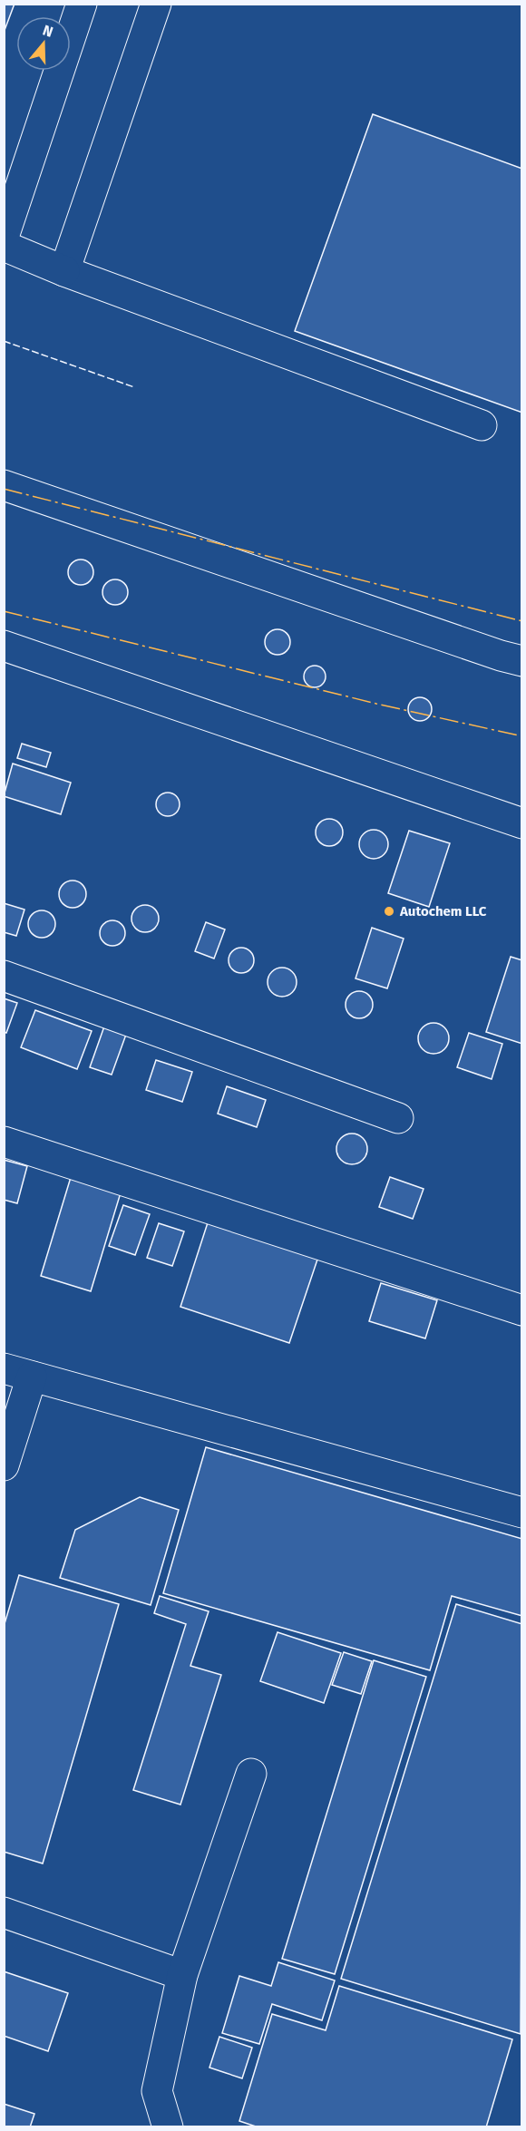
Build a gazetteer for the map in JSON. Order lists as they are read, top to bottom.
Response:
{
  "places": ["Autochem LLC"],
  "north": "top"
}
